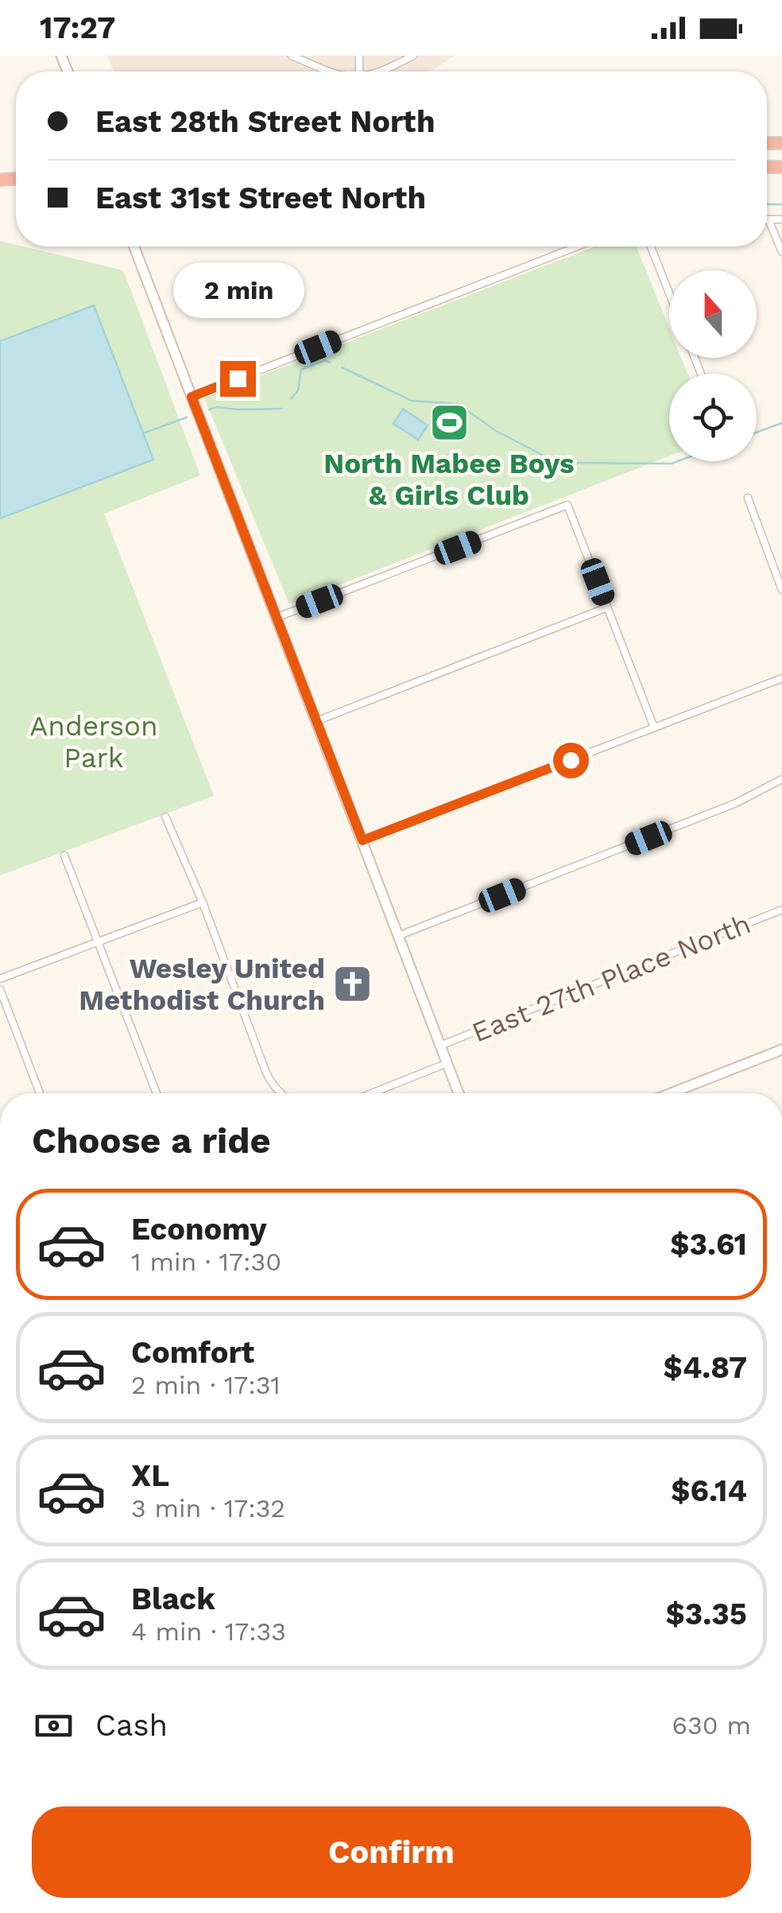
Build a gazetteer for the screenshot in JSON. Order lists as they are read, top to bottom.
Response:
{
  "streets": {
    "street": ["East 27th Place North"]
  },
  "parks": ["Anderson Park"],
  "places": {
    "sports": ["North Mabee Boys & Girls Club"],
    "church": ["Wesley United Methodist Church"]
  },
  "north": "top",
  "page": {
    "status": "17:27",
    "banner": ["East 28th Street North", "East 31st Street North"],
    "bubble": "2 min",
    "heading": "Choose a ride",
    "list": [
      {
        "name": "Economy",
        "note": "1 min · 17:30",
        "value": "$3.61"
      },
      {
        "name": "Comfort",
        "note": "2 min · 17:31",
        "value": "$4.87"
      },
      {
        "name": "XL",
        "note": "3 min · 17:32",
        "value": "$6.14"
      },
      {
        "name": "Black",
        "note": "4 min · 17:33",
        "value": "$3.35"
      }
    ],
    "pay": ["Cash", "630 m"],
    "buttons": "Confirm"
  }
}
